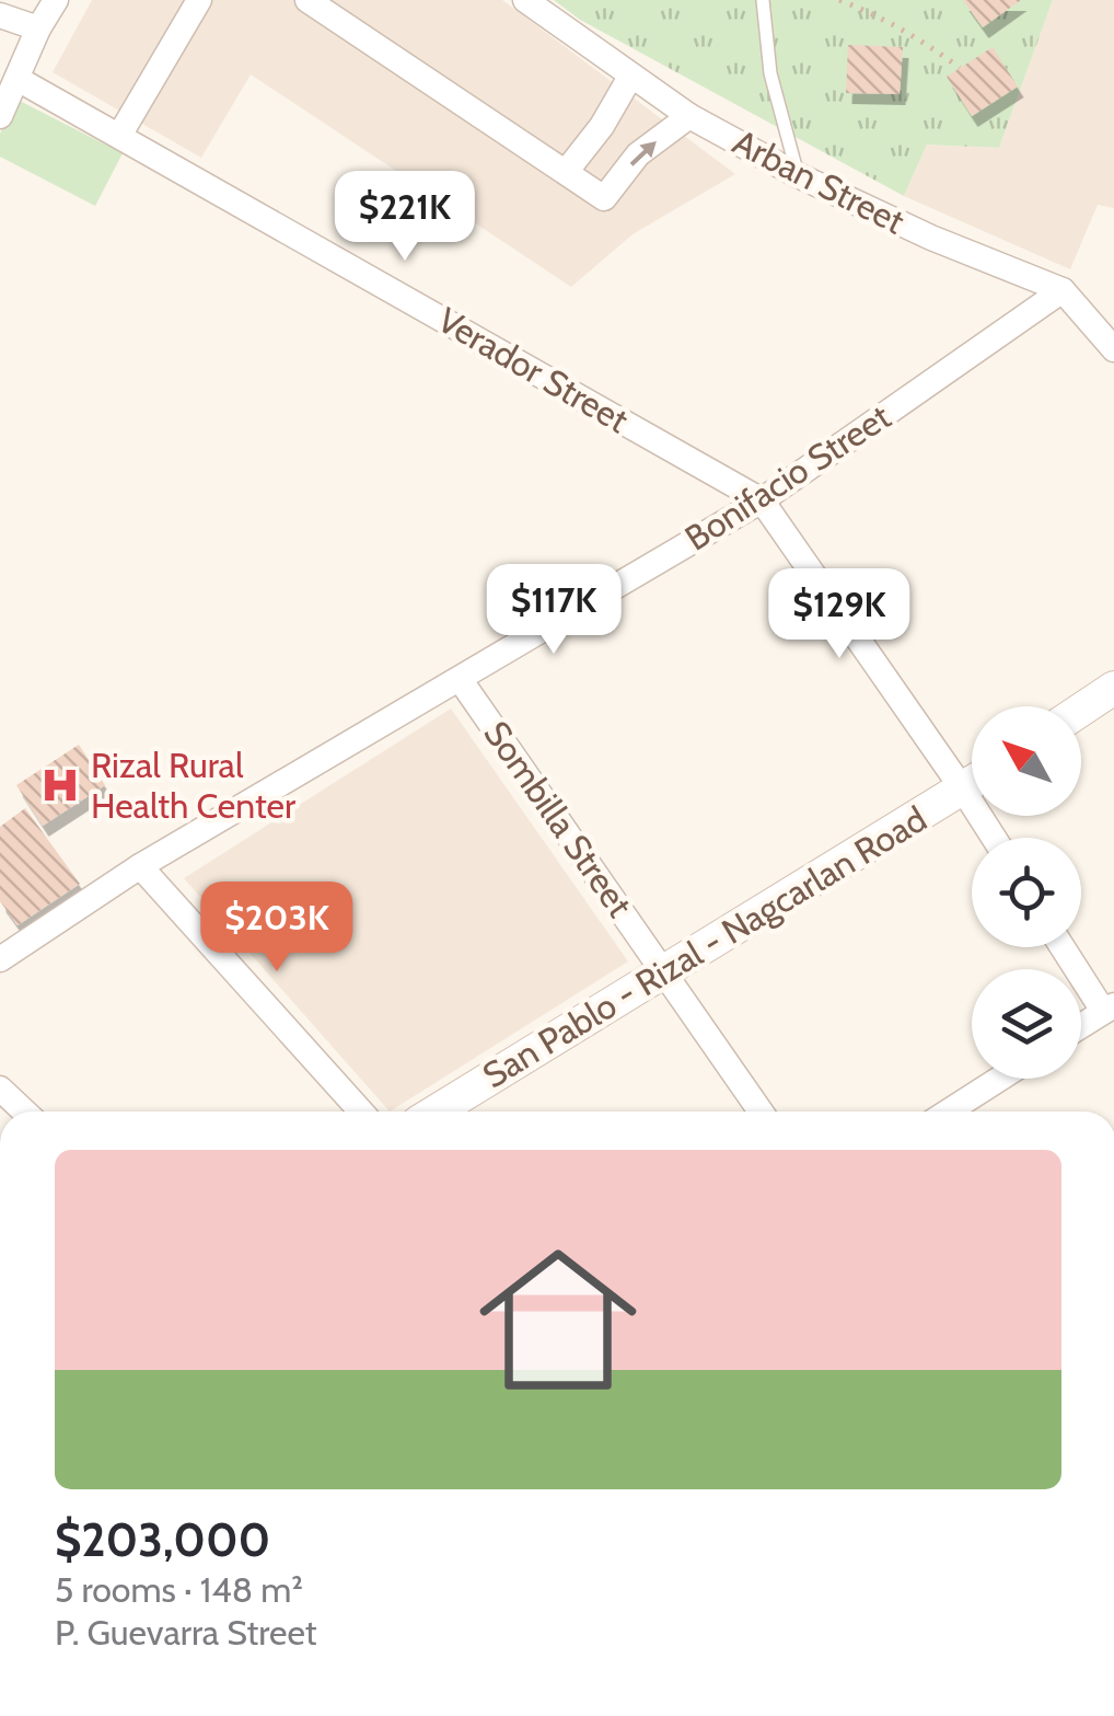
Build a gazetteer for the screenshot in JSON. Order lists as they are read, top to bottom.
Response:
{
  "streets": {
    "main road": ["San Pablo - Rizal - Nagcarlan Road"],
    "street": [
      "Arban Street",
      "Verador Street",
      "Bonifacio Street",
      "Sombilla Street"
    ]
  },
  "crossings": [
    ["Arban Street", "Bonifacio Street"],
    ["Verador Street", "Bonifacio Street"],
    ["Bonifacio Street", "Sombilla Street"],
    ["Sombilla Street", "San Pablo - Rizal - Nagcarlan Road"]
  ],
  "places": {
    "hospital": ["Rizal Rural Health Center"]
  },
  "north": "top left",
  "page": {
    "price": [
      "$221K",
      "$117K",
      "$129K",
      "$203K"
    ],
    "list": [
      {
        "name": "$203,000",
        "note": "5 rooms · 148 m² · P. Guevarra Street"
      }
    ]
  }
}
